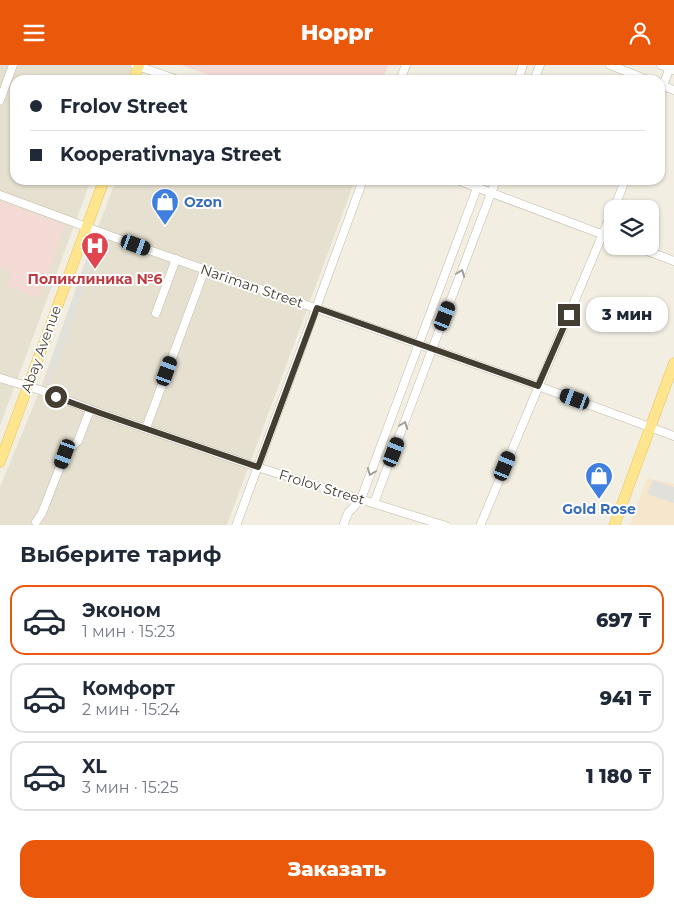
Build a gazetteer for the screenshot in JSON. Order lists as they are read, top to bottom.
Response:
{
  "streets": {
    "main road": ["Abay Avenue"],
    "street": ["Nariman Street", "Frolov Street"]
  },
  "crossings": [
    ["Nariman Street", "Abay Avenue"],
    ["Abay Avenue", "Frolov Street"]
  ],
  "places": {
    "shop": ["Ozon", "Gold Rose"],
    "hospital": ["Поликлиника №6"]
  },
  "page": {
    "header": "Hoppr",
    "banner": ["Frolov Street", "Kooperativnaya Street"],
    "bubble": "3 мин",
    "heading": "Выберите тариф",
    "list": [
      {
        "name": "Эконом",
        "note": "1 мин · 15:23",
        "value": "697 ₸"
      },
      {
        "name": "Комфорт",
        "note": "2 мин · 15:24",
        "value": "941 ₸"
      },
      {
        "name": "XL",
        "note": "3 мин · 15:25",
        "value": "1 180 ₸"
      }
    ],
    "buttons": "Заказать"
  }
}
